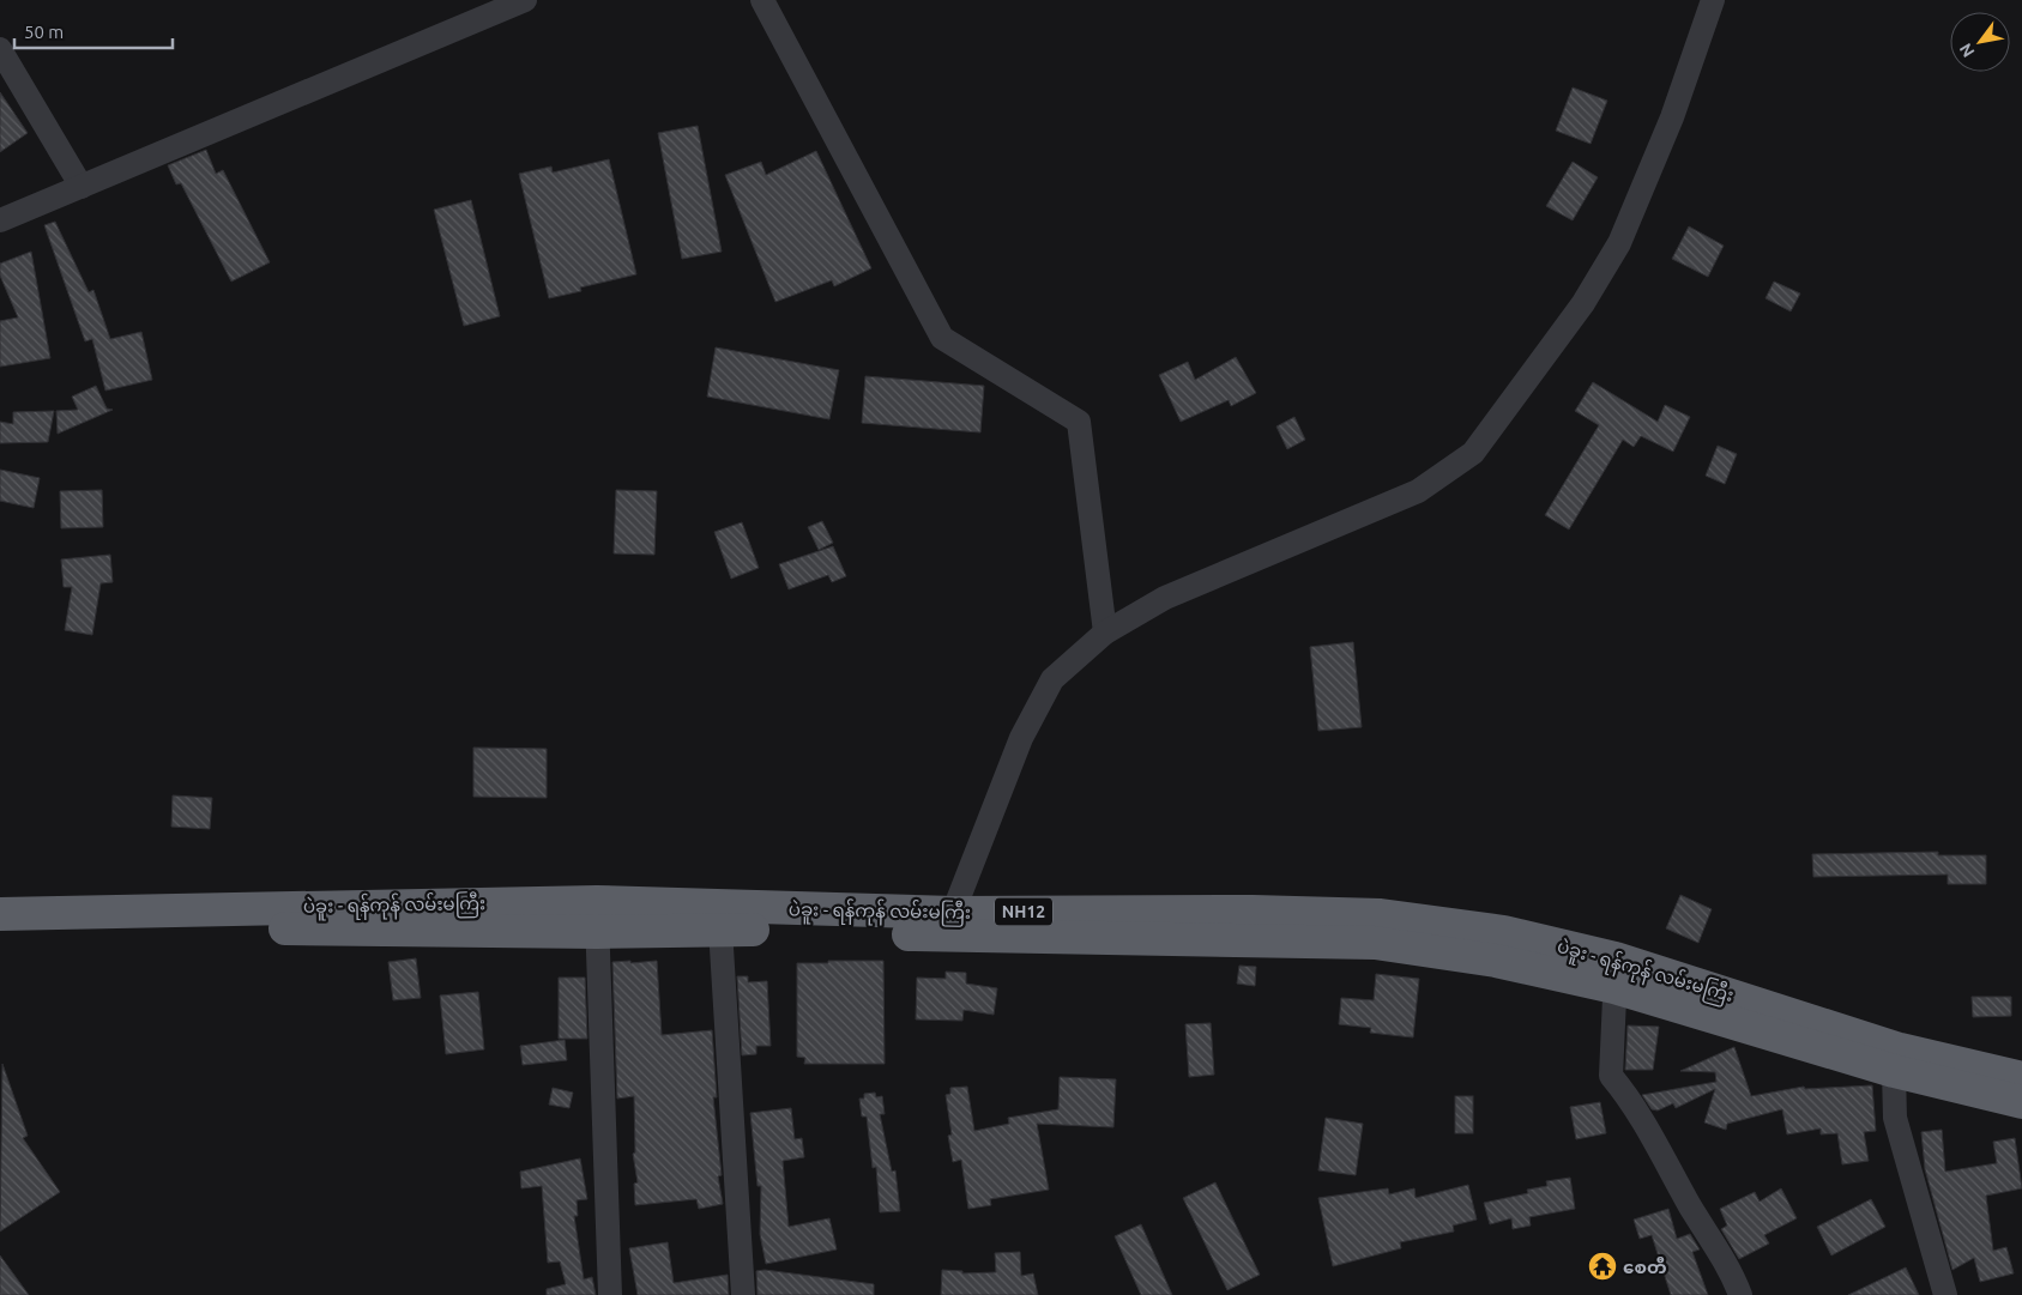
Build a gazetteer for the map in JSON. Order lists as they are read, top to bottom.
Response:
{
  "streets": {
    "highway": ["ပဲခူး - ရန်ကုန် လမ်းမကြီး", "NH12"]
  },
  "places": {
    "temple": ["စေတီ"]
  },
  "scale_bar": "50 m",
  "north": "bottom left"
}
